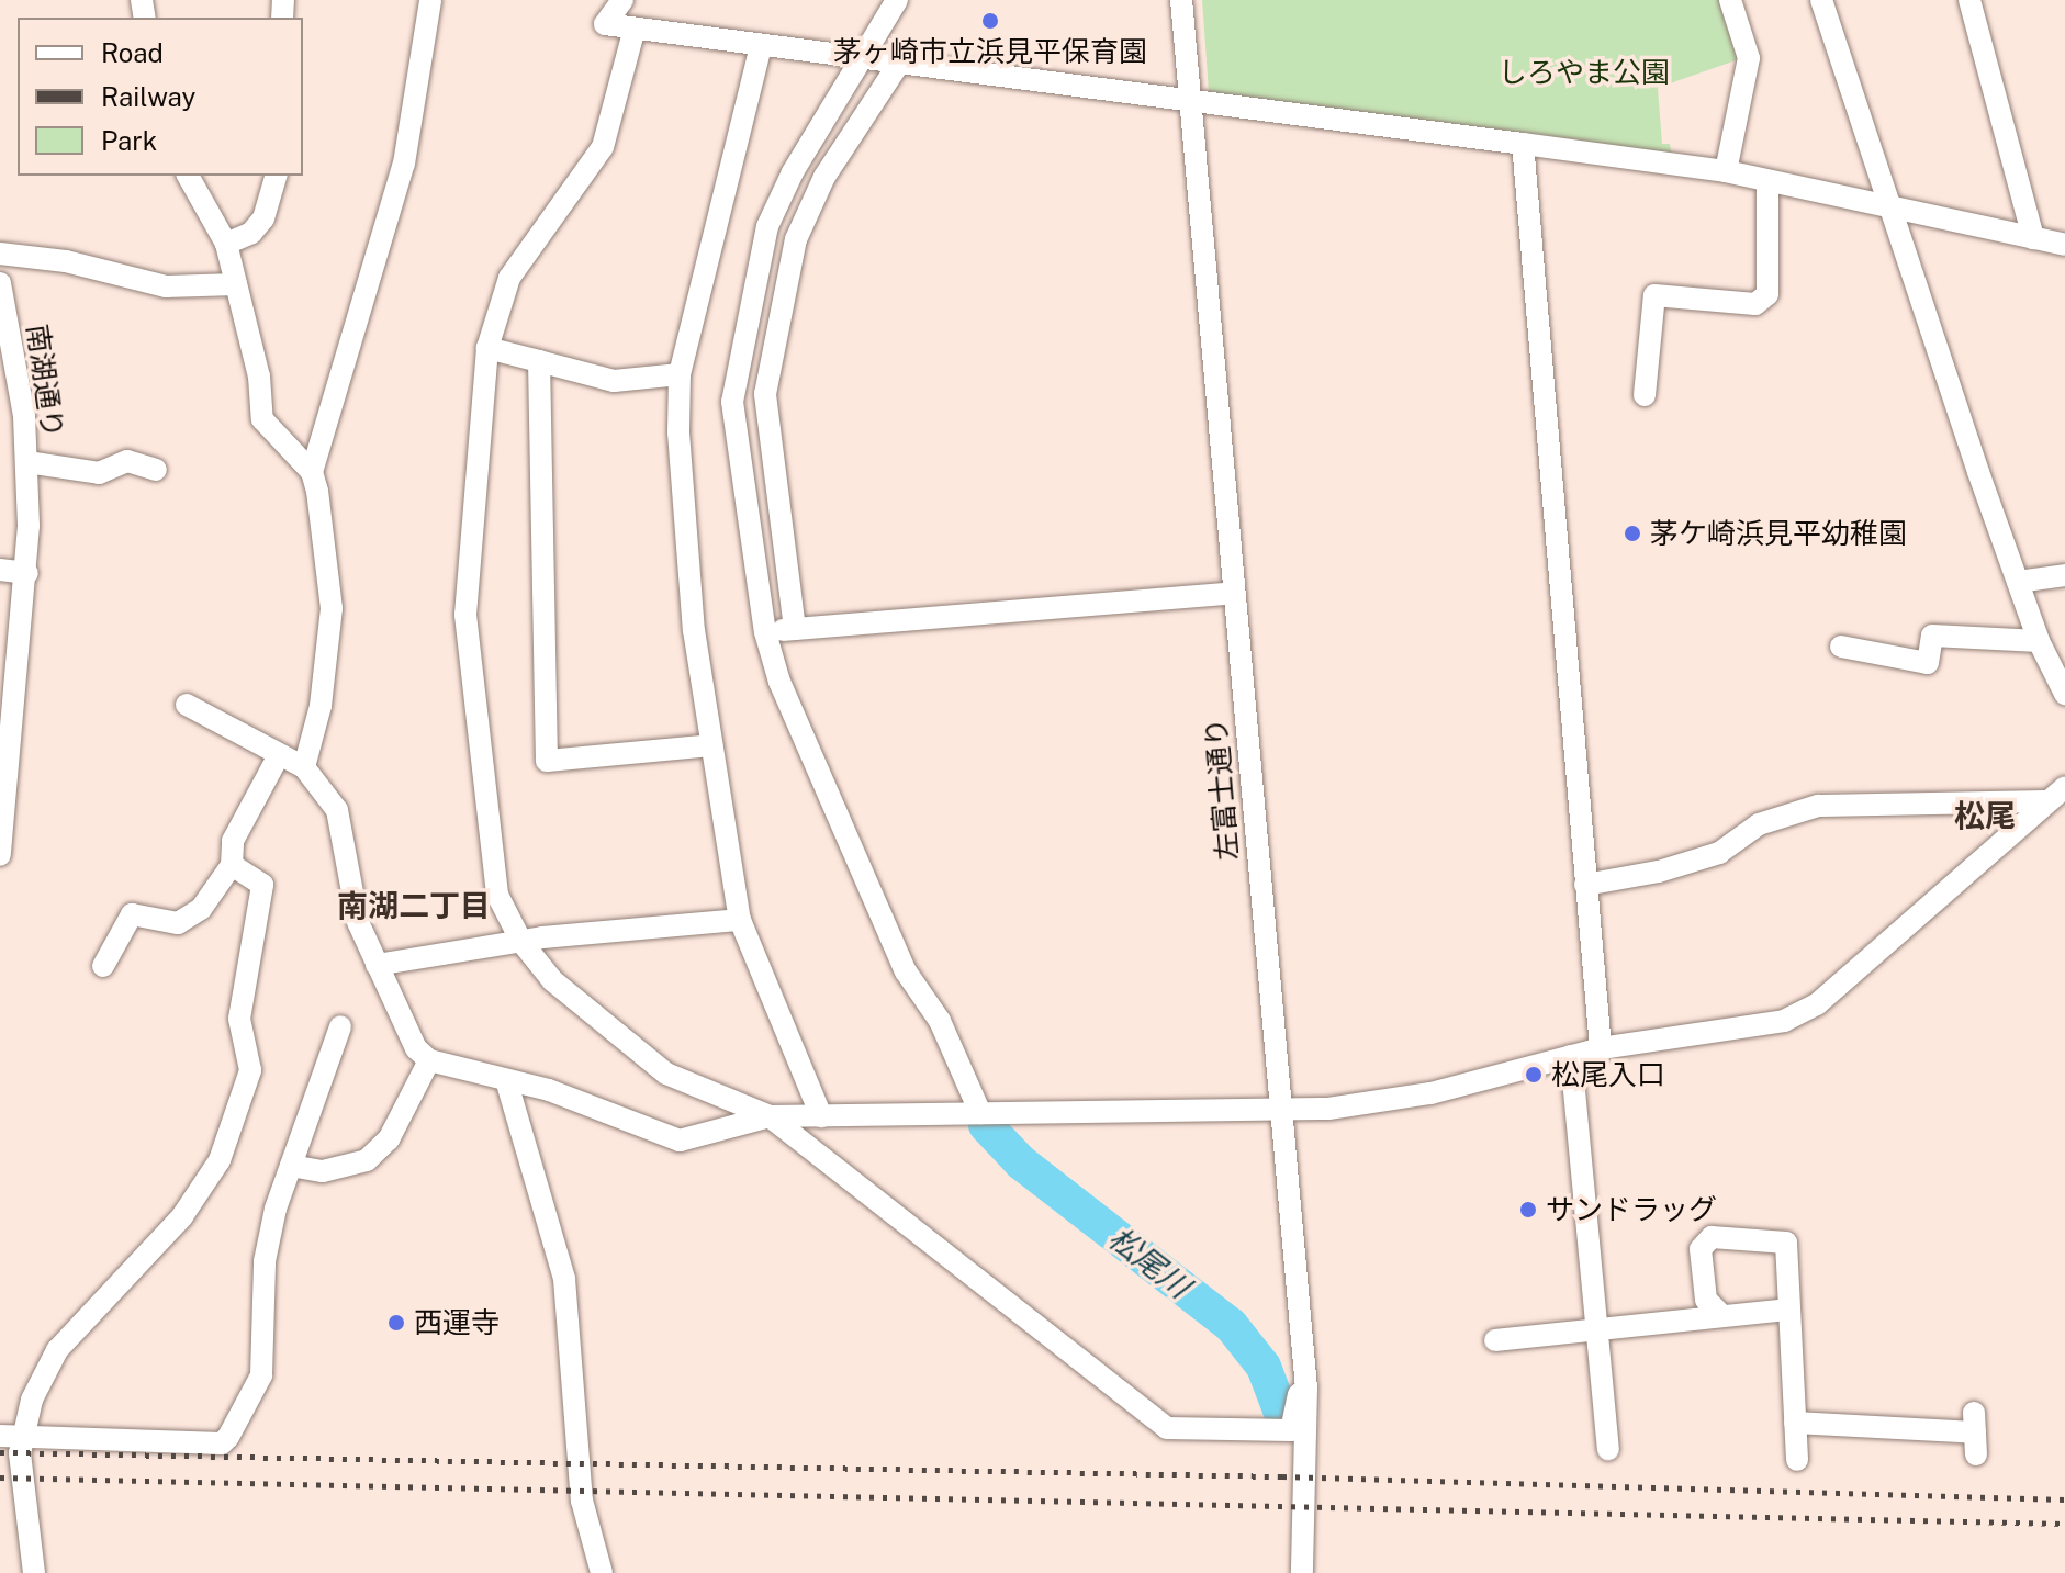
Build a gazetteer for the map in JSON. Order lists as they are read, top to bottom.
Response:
{
  "streets": {
    "street": ["南湖通り", "左富士通り"]
  },
  "districts": ["松尾", "南湖二丁目"],
  "water": ["松尾川"],
  "parks": ["しろやま公園"],
  "places": [
    "茅ヶ崎市立浜見平保育園",
    "茅ケ崎浜見平幼稚園",
    "松尾入口",
    "サンドラッグ",
    "西運寺"
  ],
  "legend": ["Road", "Railway", "Park"]
}
